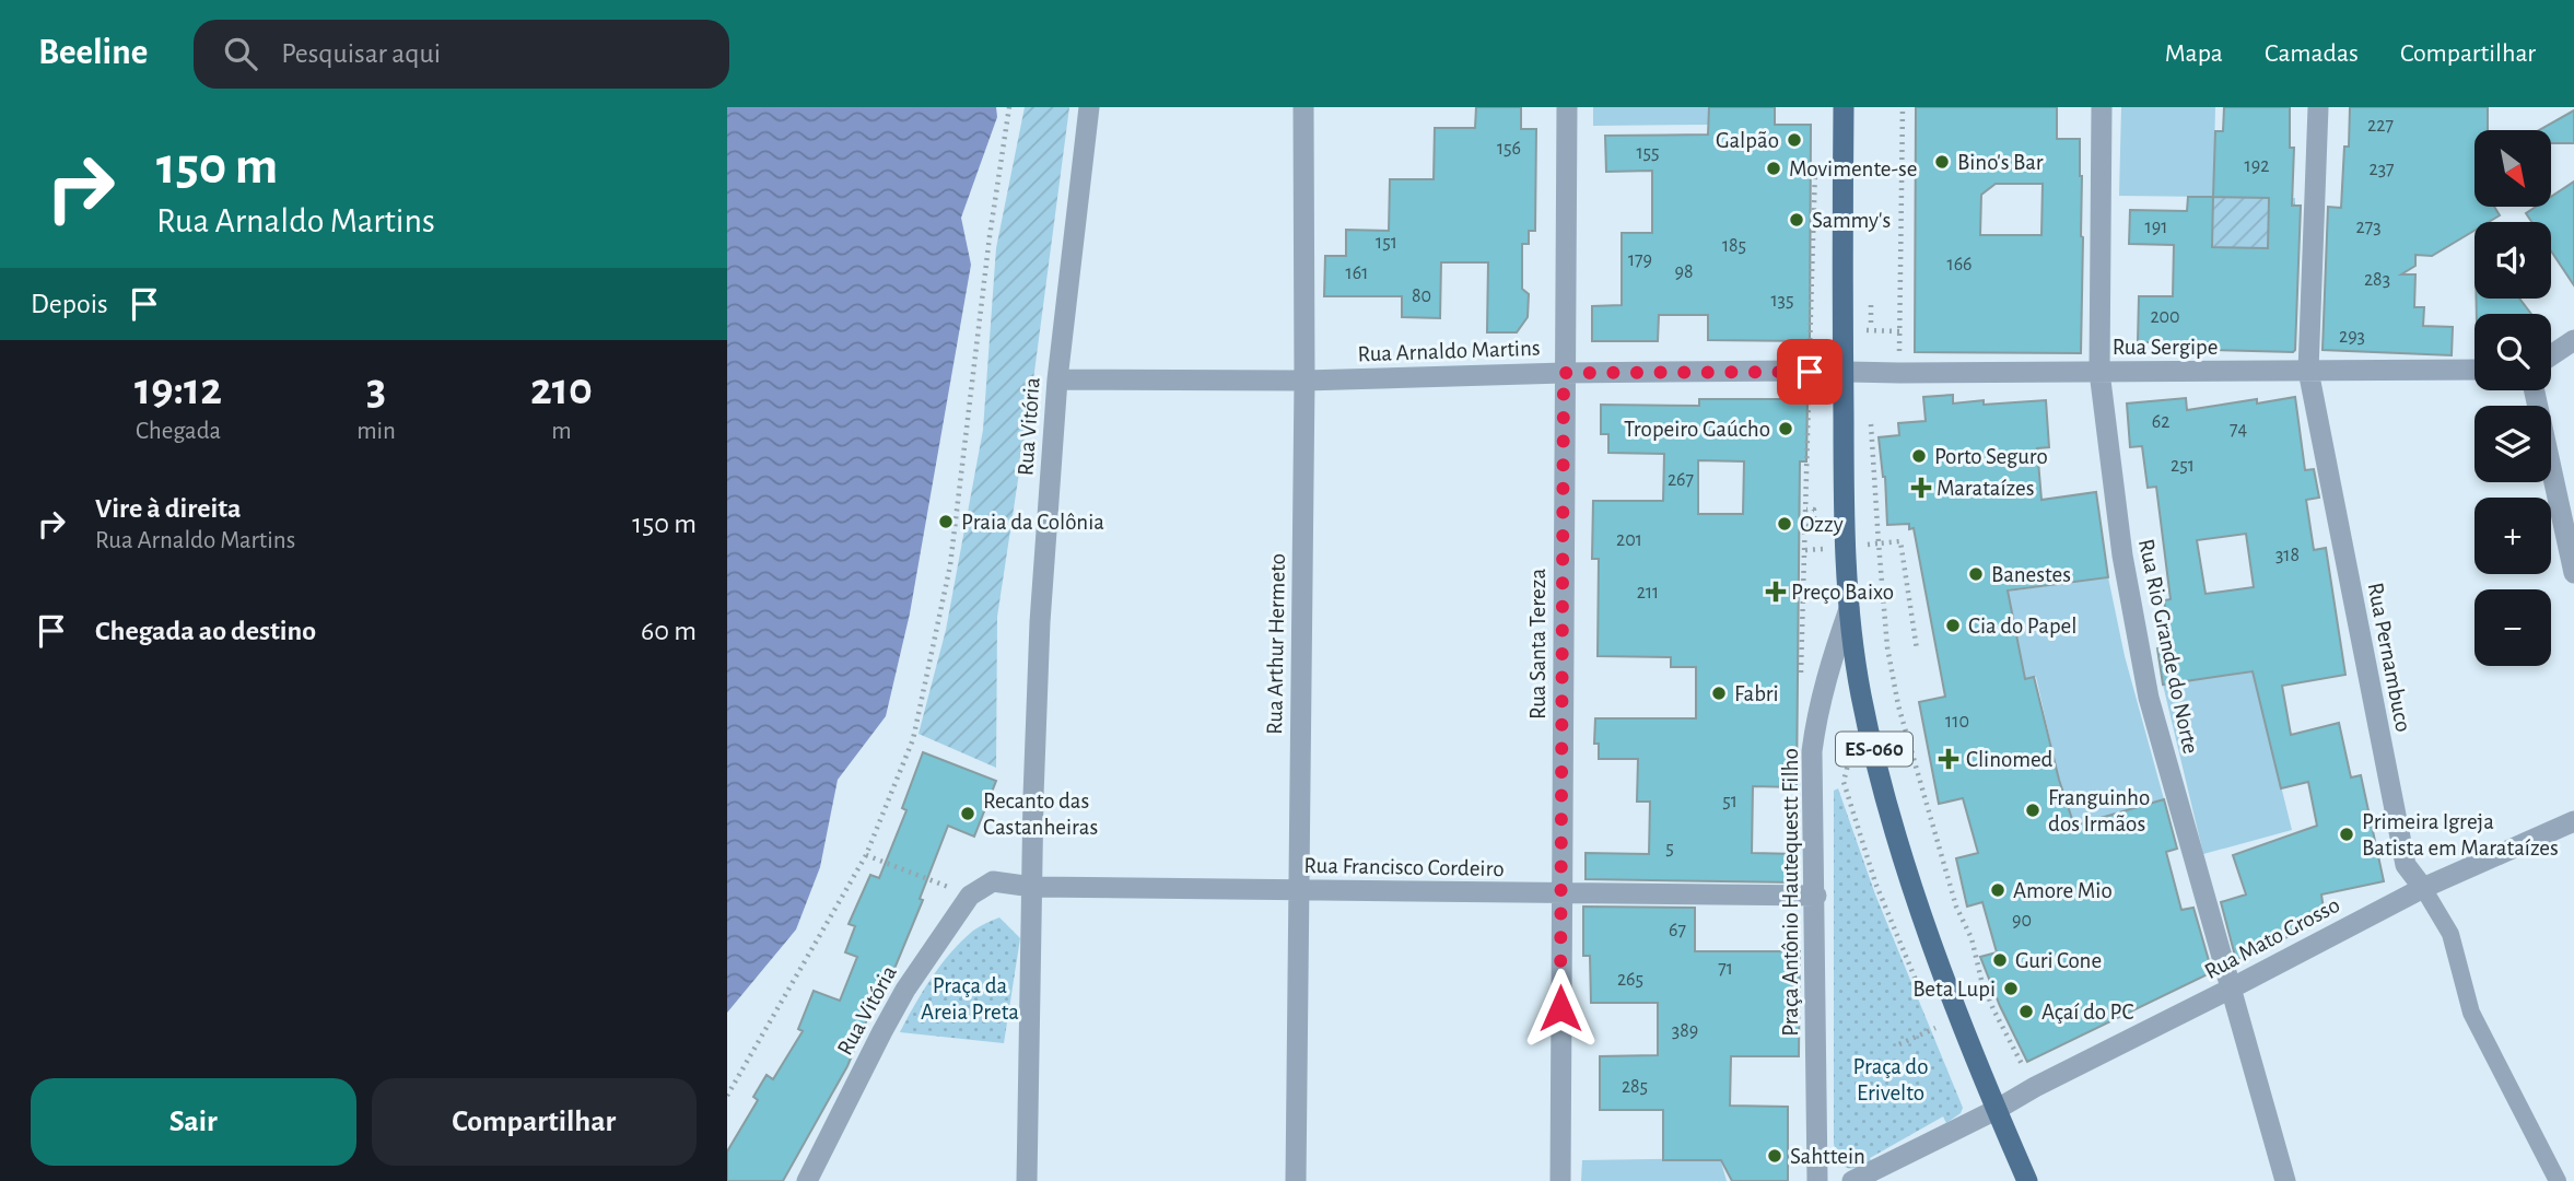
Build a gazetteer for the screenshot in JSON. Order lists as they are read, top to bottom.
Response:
{
  "streets": {
    "main road": ["ES-060"],
    "street": [
      "Rua Sergipe",
      "Rua Arnaldo Martins",
      "Rua Vitória",
      "Rua Arthur Hermeto",
      "Rua Santa Tereza",
      "Rua Rio Grande do Norte",
      "Rua Pernambuco",
      "Rua Francisco Cordeiro",
      "Praça Antônio Hautequestt Filho",
      "Rua Mato Grosso"
    ]
  },
  "crossings": [
    ["Rua Sergipe", "Rua Arnaldo Martins"],
    ["Rua Sergipe", "Rua Rio Grande do Norte"],
    ["Rua Sergipe", "Rua Pernambuco"],
    ["Rua Sergipe", "ES-060"],
    ["Rua Arnaldo Martins", "Rua Vitória"],
    ["Rua Arnaldo Martins", "Rua Arthur Hermeto"],
    ["Rua Arnaldo Martins", "Rua Santa Tereza"],
    ["Rua Arnaldo Martins", "ES-060"],
    ["Rua Vitória", "Rua Francisco Cordeiro"],
    ["Rua Arthur Hermeto", "Rua Francisco Cordeiro"],
    ["Rua Santa Tereza", "Rua Francisco Cordeiro"],
    ["Rua Rio Grande do Norte", "Rua Mato Grosso"],
    ["Rua Pernambuco", "Rua Mato Grosso"],
    ["ES-060", "Praça Antônio Hautequestt Filho"],
    ["ES-060", "Rua Mato Grosso"],
    ["Rua Francisco Cordeiro", "Praça Antônio Hautequestt Filho"]
  ],
  "parks": ["Praça da Areia Preta", "Praça do Erivelto"],
  "places": {
    "other": [
      "Galpão",
      "Bino's Bar",
      "Movimente-se",
      "Sammy's",
      "Tropeiro Gaúcho",
      "Porto Seguro",
      "Praia da Colônia",
      "Ozzy",
      "Banestes",
      "Cia do Papel",
      "Fabri",
      "Franguinho dos Irmãos",
      "Recanto das Castanheiras",
      "Primeira Igreja Batista em Marataízes",
      "Amore Mio",
      "Guri Cone",
      "Beta Lupi",
      "Açaí do PC",
      "Sahttein"
    ],
    "health": ["Marataízes", "Preço Baixo", "Clinomed"]
  },
  "house_numbers": [
    "227",
    "156",
    "155",
    "192",
    "237",
    "191",
    "273",
    "151",
    "185",
    "179",
    "166",
    "98",
    "161",
    "283",
    "80",
    "135",
    "200",
    "293",
    "62",
    "74",
    "251",
    "267",
    "201",
    "318",
    "211",
    "110",
    "51",
    "5",
    "90",
    "67",
    "71",
    "265",
    "389",
    "285"
  ],
  "north": "bottom right",
  "page": {
    "header": "Beeline",
    "search": "Pesquisar aqui",
    "nav": ["Mapa", "Camadas", "Compartilhar"],
    "turn": ["150 m", "Rua Arnaldo Martins"],
    "map_buttons": ["+", "−"],
    "then": "Depois",
    "eta": [
      "19:12",
      "Chegada",
      "3",
      "min",
      "210",
      "m"
    ],
    "list": [
      {
        "name": "Vire à direita",
        "note": "Rua Arnaldo Martins",
        "value": "150 m"
      },
      {
        "name": "Chegada ao destino",
        "value": "60 m"
      }
    ],
    "buttons": ["Sair", "Compartilhar"]
  }
}
